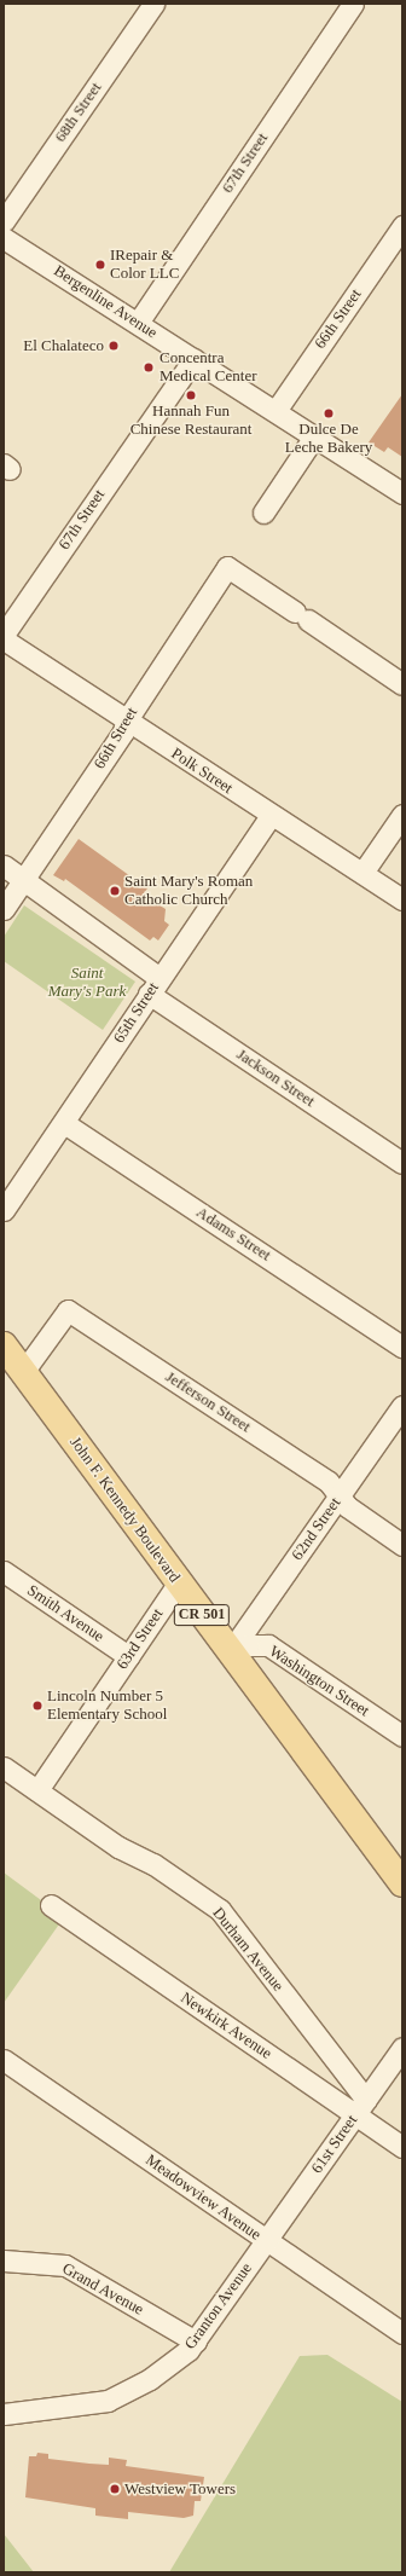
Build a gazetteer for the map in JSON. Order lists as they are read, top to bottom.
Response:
{
  "streets": {
    "main road": ["John F. Kennedy Boulevard", "CR 501"],
    "street": [
      "68th Street",
      "67th Street",
      "Bergenline Avenue",
      "66th Street",
      "Polk Street",
      "65th Street",
      "Jackson Street",
      "Adams Street",
      "Jefferson Street",
      "62nd Street",
      "Smith Avenue",
      "63rd Street",
      "Washington Street",
      "Durham Avenue",
      "Newkirk Avenue",
      "61st Street",
      "Meadowview Avenue",
      "Grand Avenue",
      "Granton Avenue"
    ]
  },
  "crossings": [
    ["67th Street", "Bergenline Avenue"],
    ["Bergenline Avenue", "66th Street"],
    ["66th Street", "Polk Street"],
    ["66th Street", "Jackson Street"],
    ["Polk Street", "65th Street"],
    ["65th Street", "Jackson Street"],
    ["65th Street", "Adams Street"],
    ["Jefferson Street", "John F. Kennedy Boulevard"],
    ["Jefferson Street", "62nd Street"],
    ["John F. Kennedy Boulevard", "62nd Street"],
    ["John F. Kennedy Boulevard", "63rd Street"],
    ["John F. Kennedy Boulevard", "Washington Street"],
    ["62nd Street", "Washington Street"],
    ["Smith Avenue", "63rd Street"],
    ["63rd Street", "Durham Avenue"],
    ["Durham Avenue", "Newkirk Avenue"],
    ["Durham Avenue", "61st Street"],
    ["Newkirk Avenue", "61st Street"],
    ["61st Street", "Meadowview Avenue"],
    ["61st Street", "Granton Avenue"],
    ["Meadowview Avenue", "Granton Avenue"],
    ["Grand Avenue", "Granton Avenue"]
  ],
  "parks": ["Saint Mary's Park"],
  "places": [
    "IRepair & Color LLC",
    "El Chalateco",
    "Concentra Medical Center",
    "Hannah Fun Chinese Restaurant",
    "Dulce De Leche Bakery",
    "Saint Mary's Roman Catholic Church",
    "Lincoln Number 5 Elementary School",
    "Westview Towers"
  ]
}
